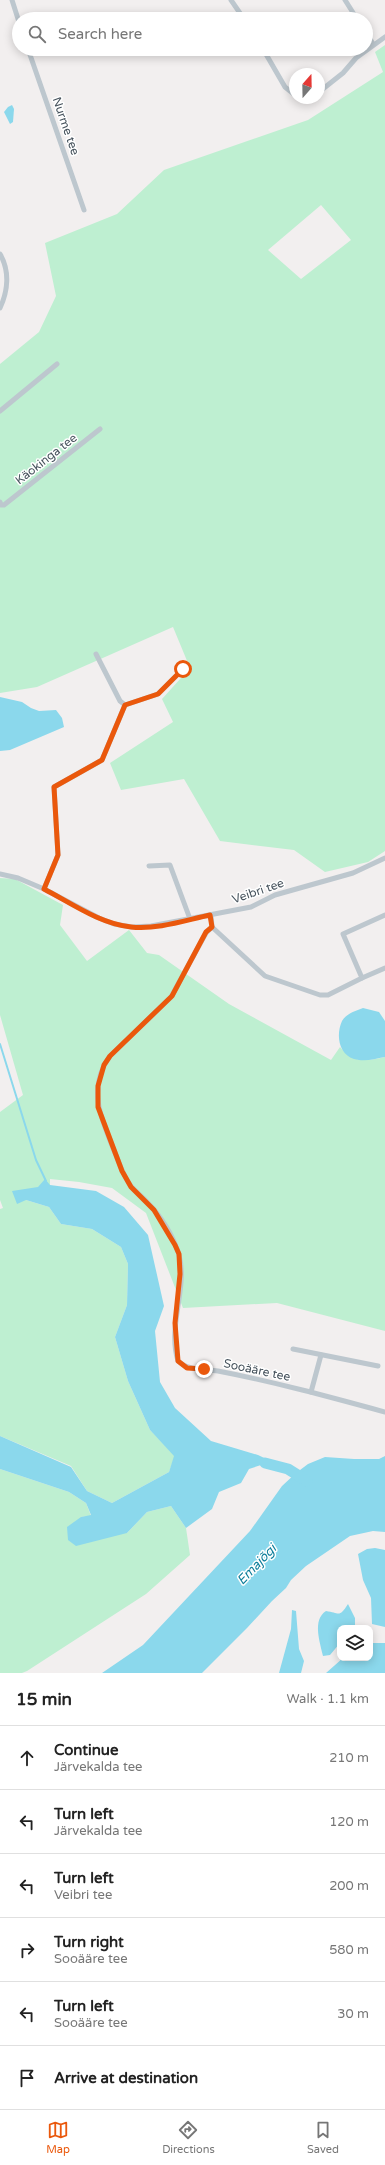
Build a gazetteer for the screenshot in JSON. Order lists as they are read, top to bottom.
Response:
{
  "streets": {
    "street": [
      "Nurme tee",
      "Käokinga tee",
      "Veibri tee",
      "Sooääre tee"
    ]
  },
  "water": ["Emajõgi"],
  "north": "top",
  "page": {
    "search": "Search here",
    "heading": ["15 min", "Walk · 1.1 km"],
    "list": [
      ["Continue", "Järvekalda tee", "210 m"],
      ["Turn left", "Järvekalda tee", "120 m"],
      ["Turn left", "Veibri tee", "200 m"],
      ["Turn right", "Sooääre tee", "580 m"],
      ["Turn left", "Sooääre tee", "30 m"],
      "Arrive at destination"
    ],
    "nav": ["Map", "Directions", "Saved"]
  }
}
